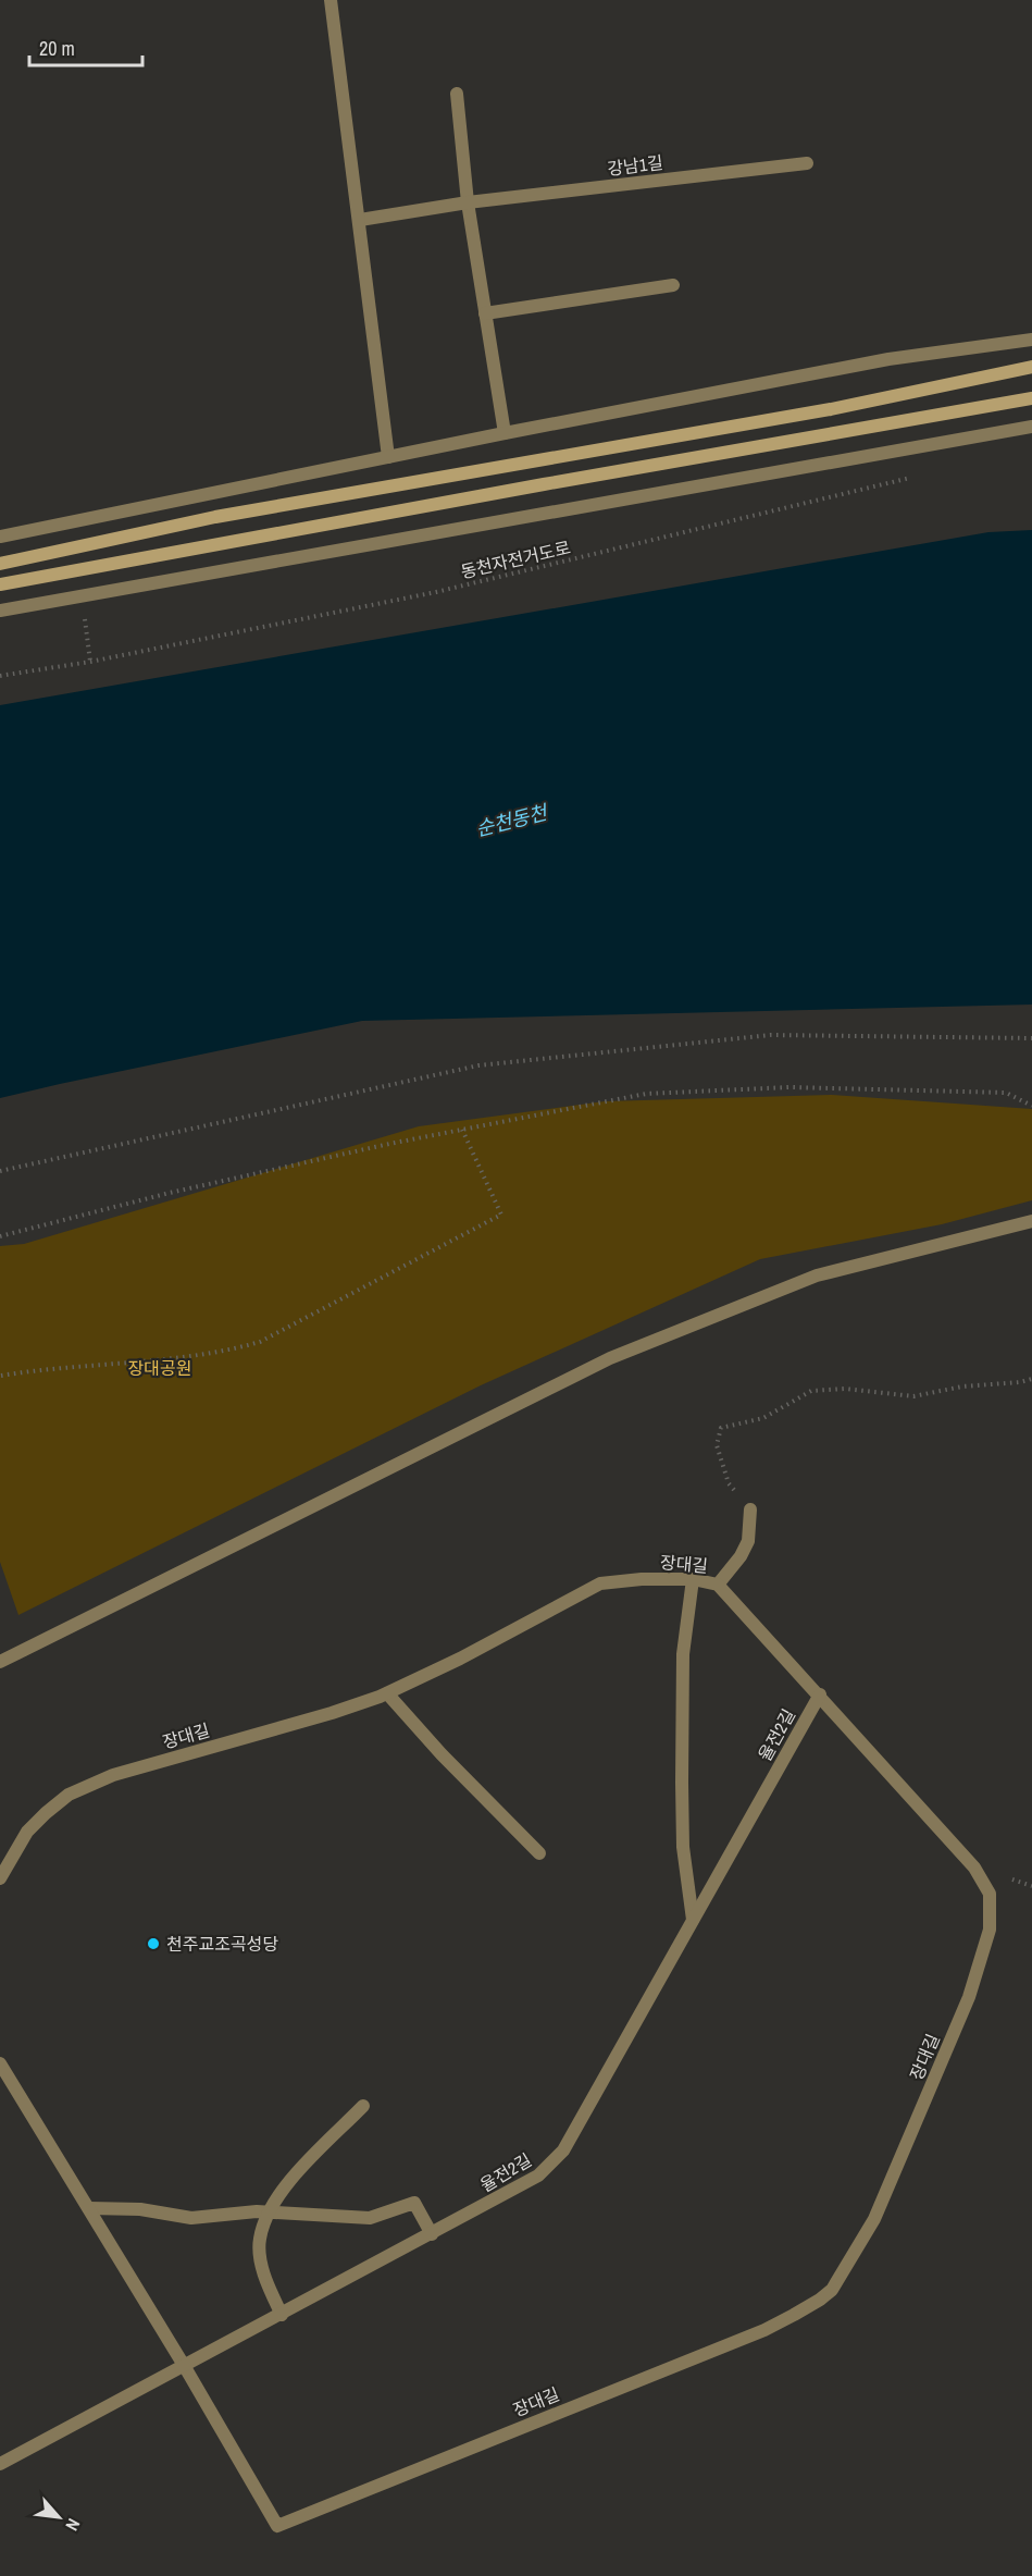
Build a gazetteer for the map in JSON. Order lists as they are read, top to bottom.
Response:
{
  "streets": {
    "street": ["강남1길", "장대길", "율전2길"],
    "path": ["동천자전거도로"]
  },
  "crossings": [
    ["장대길", "율전2길"]
  ],
  "water": ["순천동천"],
  "parks": ["장대공원"],
  "places": ["천주교조곡성당"],
  "scale_bar": "20 m",
  "north": "bottom right"
}
